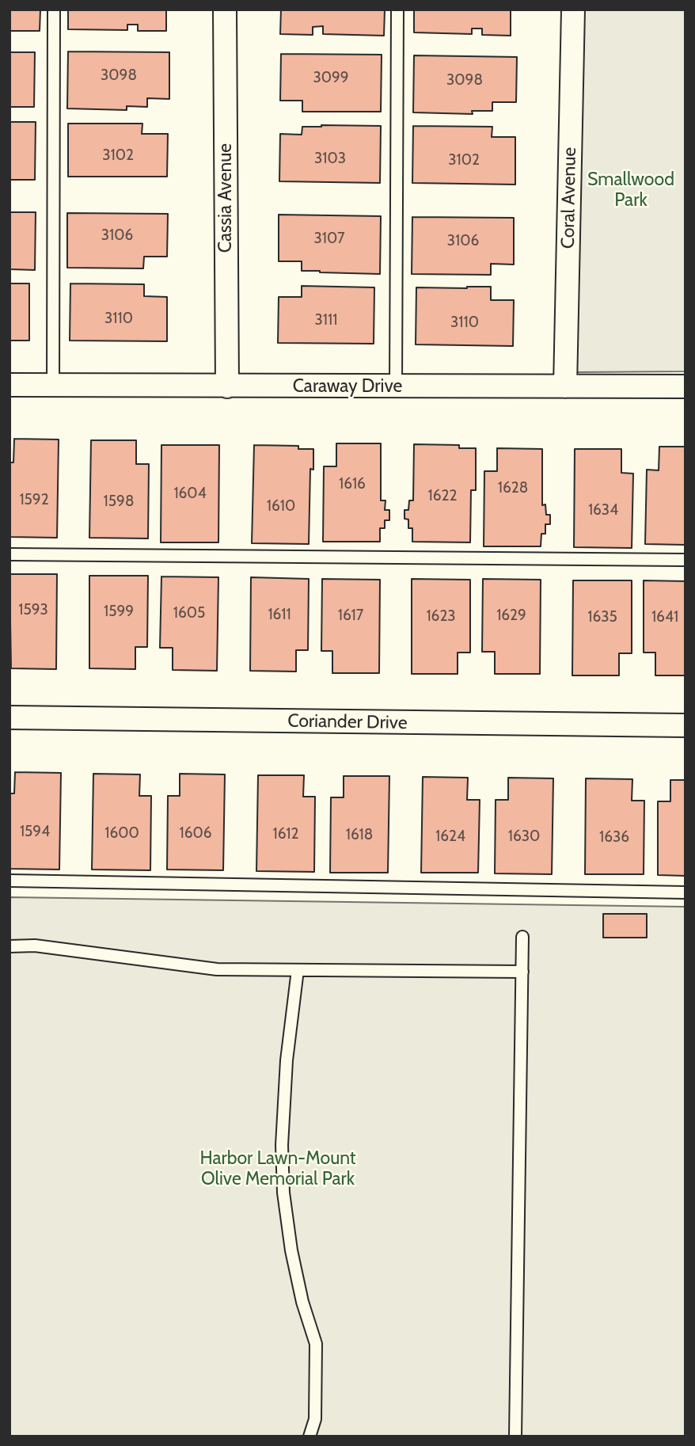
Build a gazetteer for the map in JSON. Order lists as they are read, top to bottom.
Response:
{
  "streets": {
    "street": [
      "Cassia Avenue",
      "Coral Avenue",
      "Caraway Drive",
      "Coriander Drive"
    ]
  },
  "crossings": [
    ["Cassia Avenue", "Caraway Drive"],
    ["Coral Avenue", "Caraway Drive"]
  ],
  "parks": ["Smallwood Park", "Harbor Lawn-Mount Olive Memorial Park"],
  "house_numbers": [
    "3098",
    "3099",
    "3098",
    "3102",
    "3103",
    "3102",
    "3106",
    "3107",
    "3106",
    "3110",
    "3111",
    "3110",
    "1616",
    "1628",
    "1604",
    "1622",
    "1592",
    "1598",
    "1610",
    "1634",
    "1593",
    "1599",
    "1605",
    "1611",
    "1617",
    "1629",
    "1623",
    "1635",
    "1641",
    "1594",
    "1600",
    "1606",
    "1612",
    "1618",
    "1624",
    "1630",
    "1636"
  ]
}
